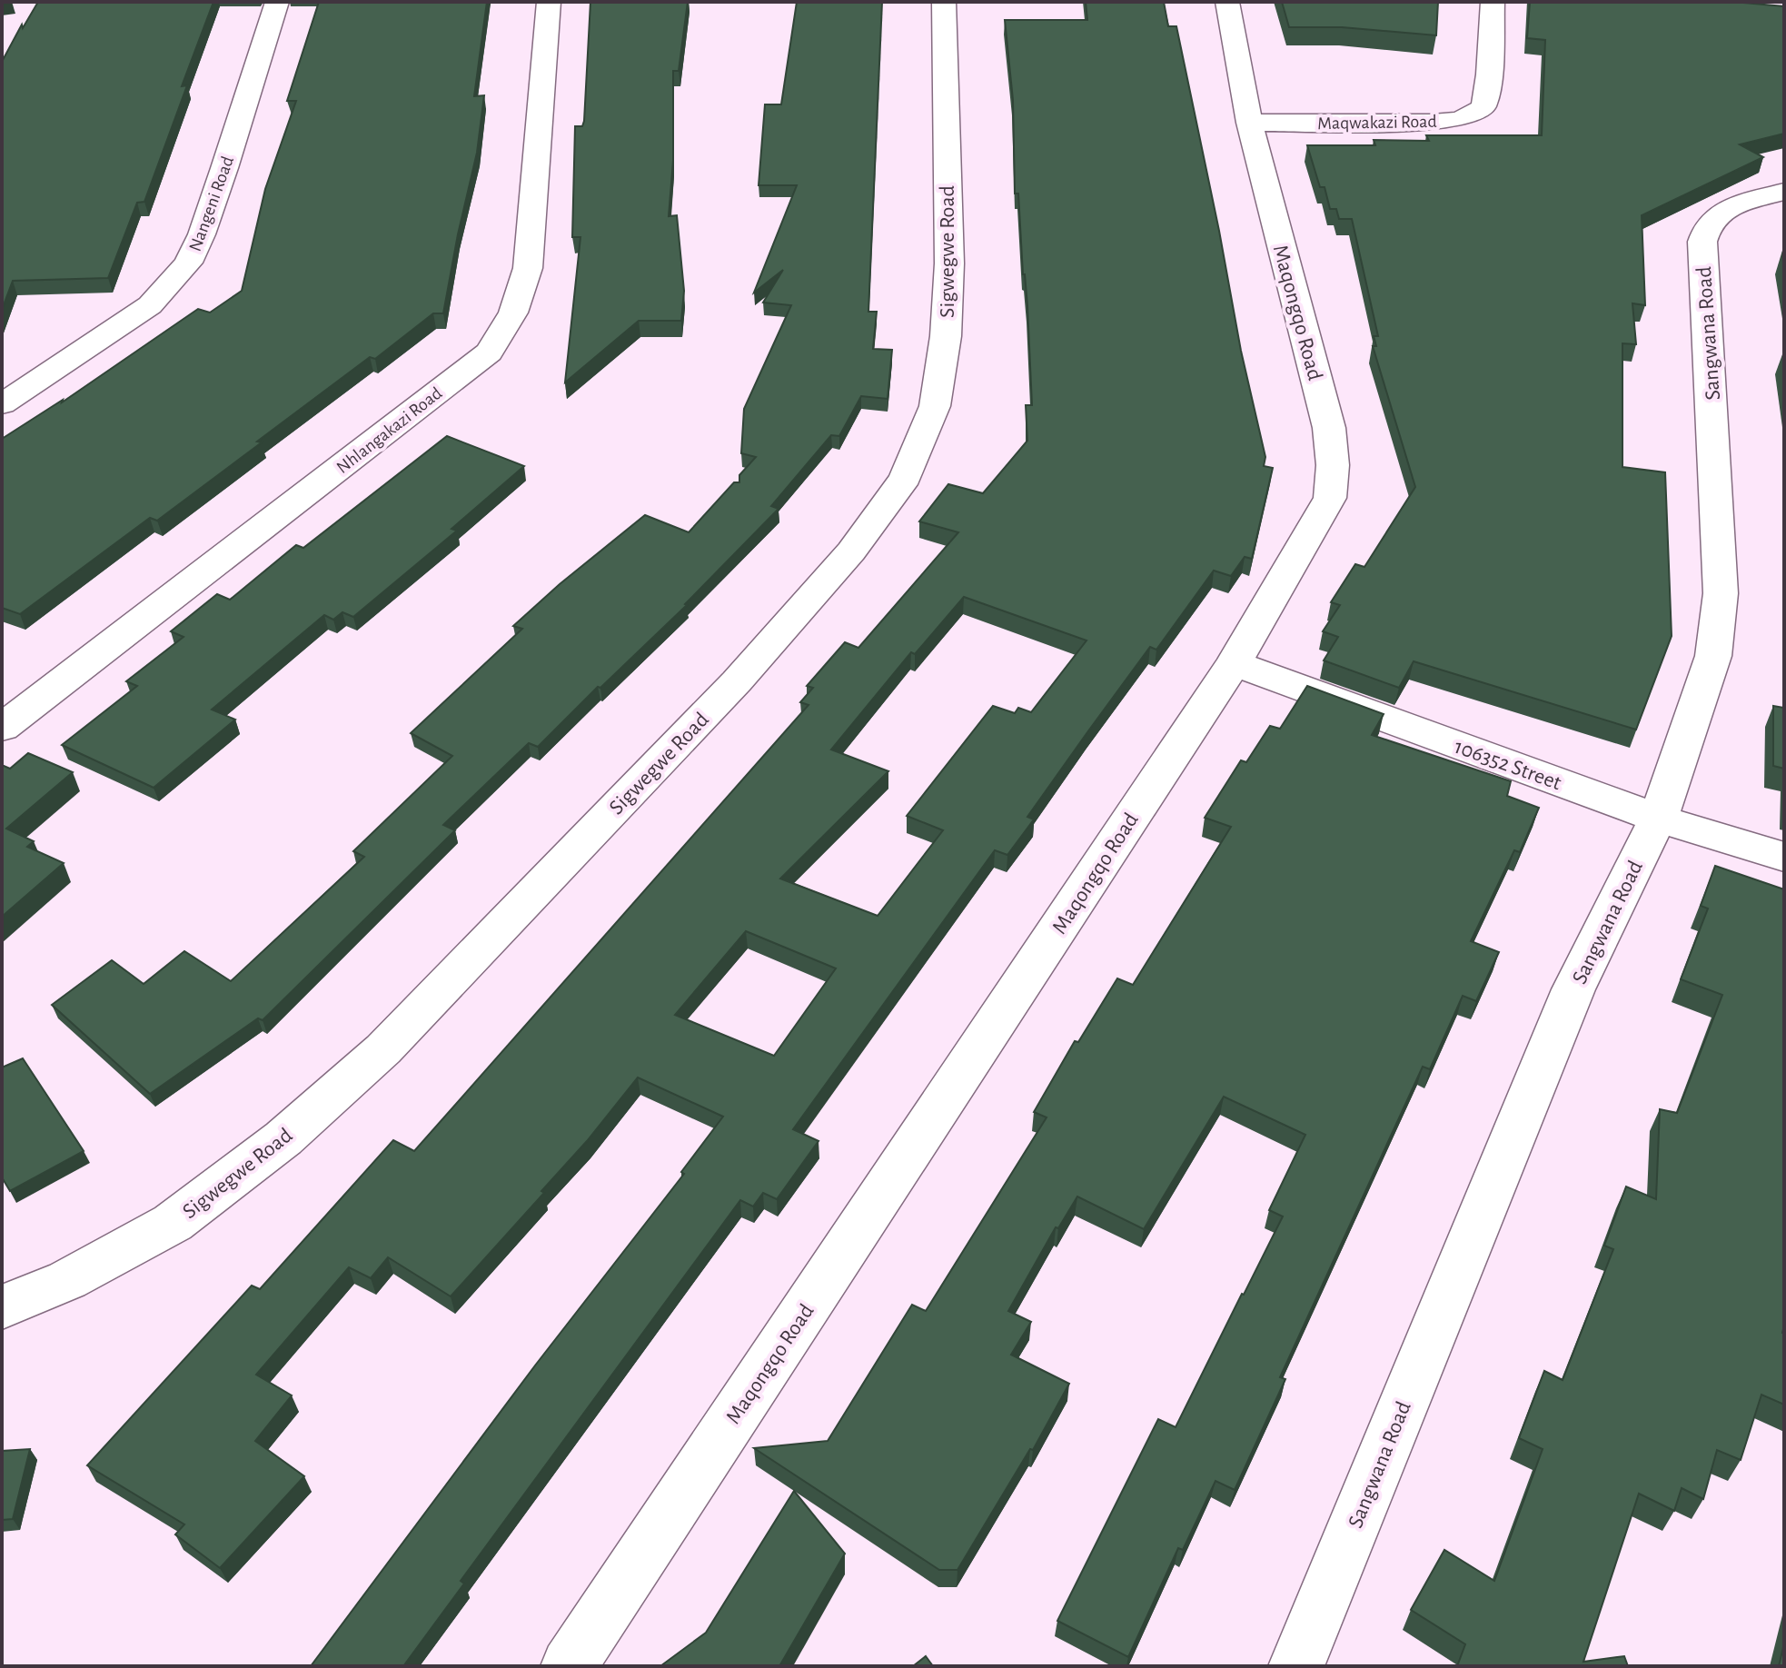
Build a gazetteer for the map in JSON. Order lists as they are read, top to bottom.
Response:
{
  "streets": {
    "street": [
      "Maqwakazi Road",
      "Nangeni Road",
      "Sigwegwe Road",
      "Maqongqo Road",
      "Sangwana Road",
      "Nhlangakazi Road",
      "106352 Street"
    ]
  },
  "crossings": [
    ["Maqwakazi Road", "Maqongqo Road"],
    ["Maqongqo Road", "106352 Street"],
    ["Sangwana Road", "106352 Street"]
  ]
}
